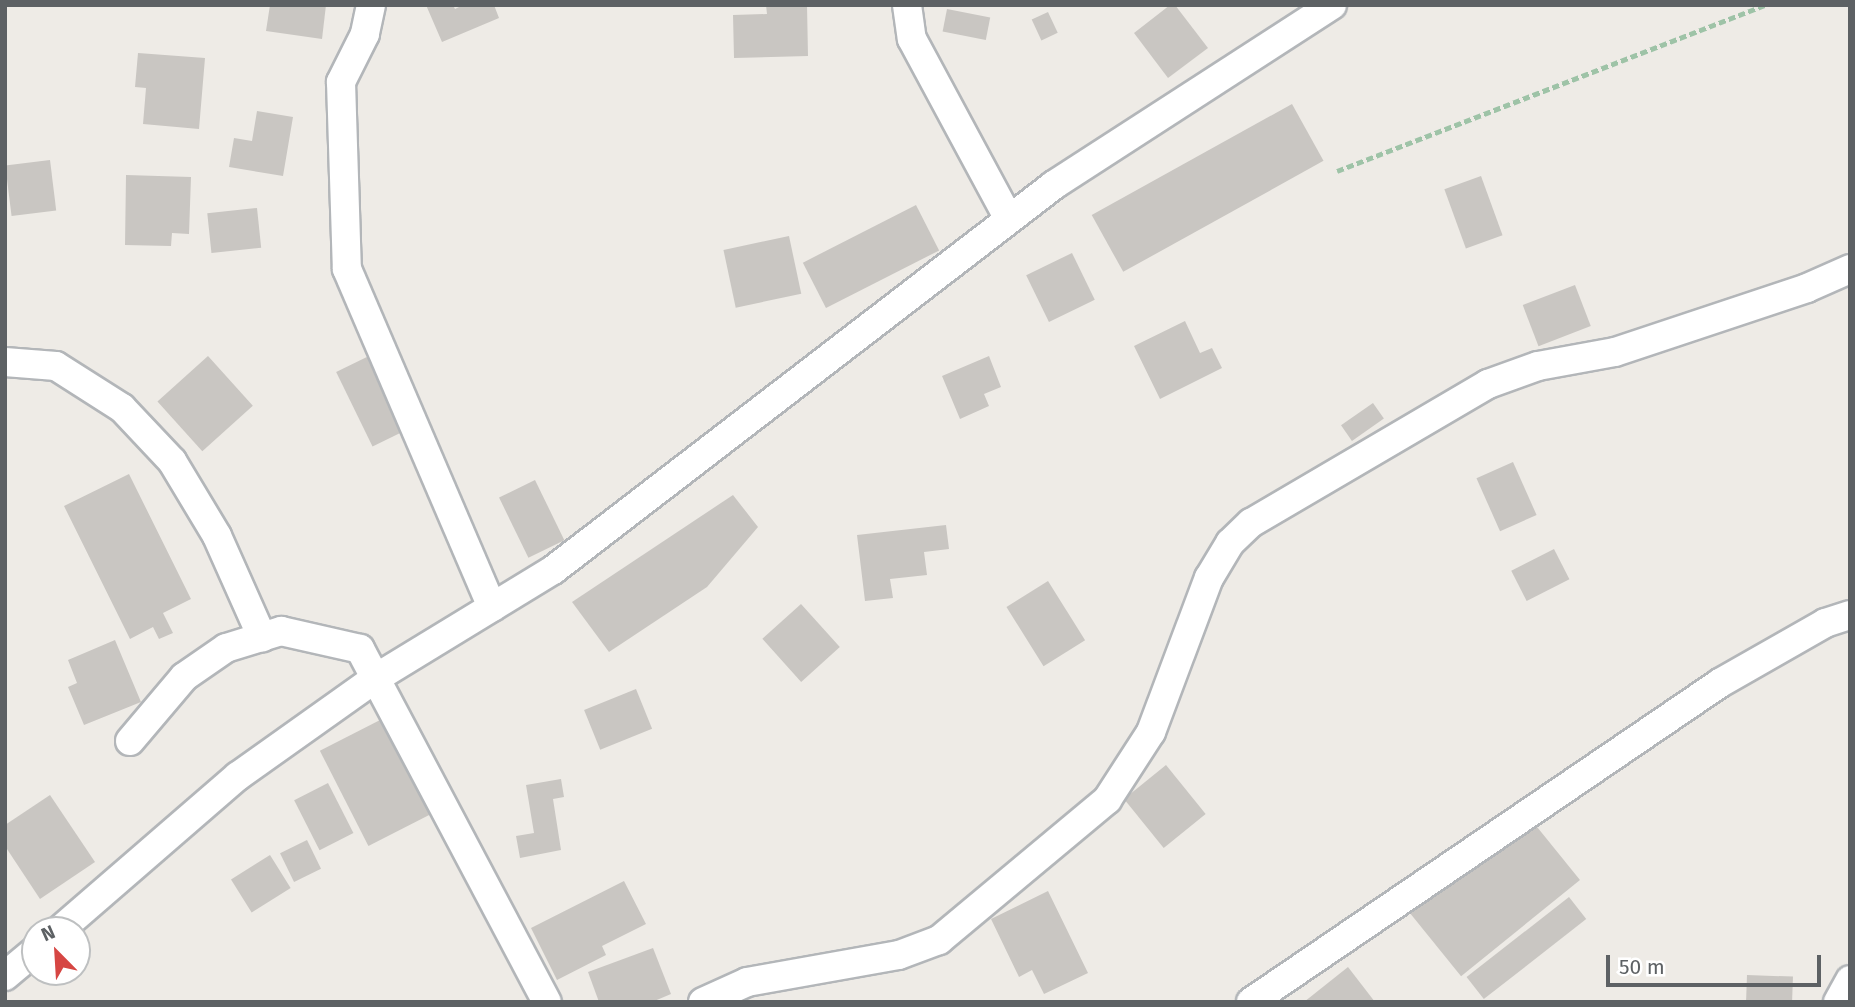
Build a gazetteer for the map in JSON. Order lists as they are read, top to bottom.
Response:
{
  "scale_bar": "50 m",
  "north": "top left"
}
